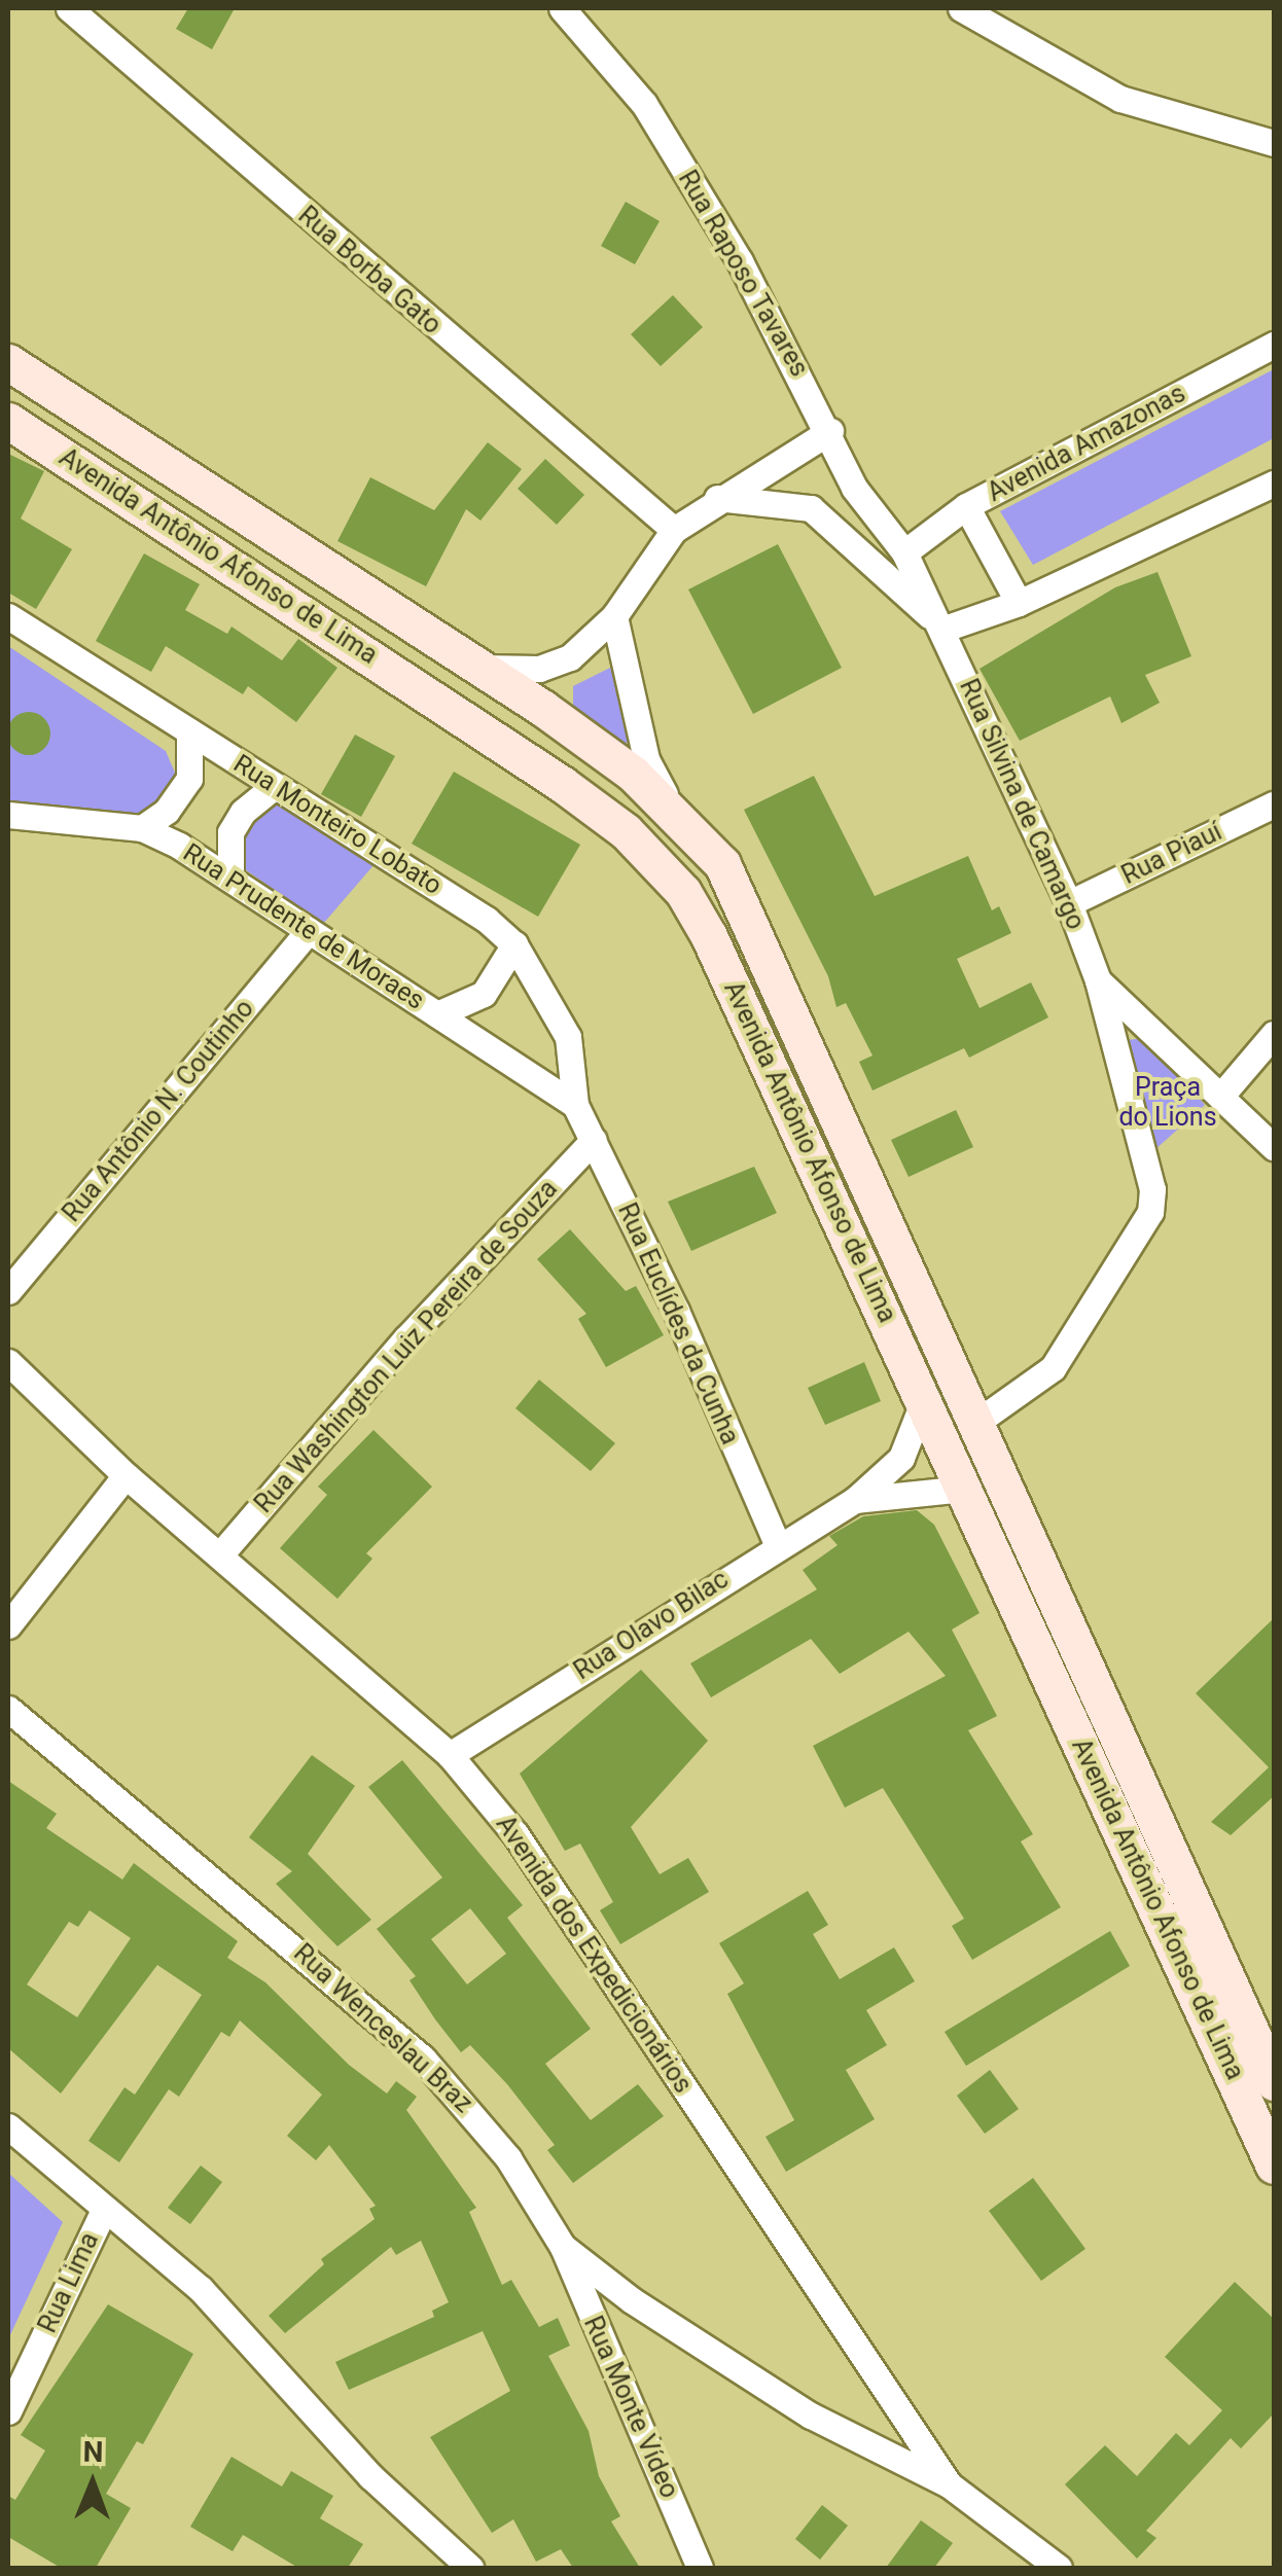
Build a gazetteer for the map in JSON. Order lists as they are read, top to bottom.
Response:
{
  "streets": {
    "main road": ["Avenida Antônio Afonso de Lima"],
    "street": [
      "Rua Borba Gato",
      "Rua Raposo Tavares",
      "Avenida Amazonas",
      "Rua Silvina de Camargo",
      "Rua Monteiro Lobato",
      "Rua Piauí",
      "Rua Prudente de Moraes",
      "Rua Antônio N. Coutinho",
      "Rua Euclídes da Cunha",
      "Rua Washington Luiz Pereira de Souza",
      "Rua Olavo Bilac",
      "Avenida dos Expedicionários",
      "Rua Wenceslau Braz",
      "Rua Lima",
      "Rua Monte Vídeo"
    ]
  },
  "crossings": [
    ["Rua Raposo Tavares", "Avenida Amazonas"],
    ["Rua Raposo Tavares", "Rua Silvina de Camargo"],
    ["Avenida Amazonas", "Rua Silvina de Camargo"],
    ["Avenida Antônio Afonso de Lima", "Rua Olavo Bilac"],
    ["Rua Silvina de Camargo", "Rua Piauí"],
    ["Rua Monteiro Lobato", "Rua Prudente de Moraes"],
    ["Rua Monteiro Lobato", "Rua Euclídes da Cunha"],
    ["Rua Prudente de Moraes", "Rua Antônio N. Coutinho"],
    ["Rua Prudente de Moraes", "Rua Euclídes da Cunha"],
    ["Rua Euclídes da Cunha", "Rua Washington Luiz Pereira de Souza"],
    ["Rua Euclídes da Cunha", "Rua Olavo Bilac"],
    ["Rua Washington Luiz Pereira de Souza", "Avenida dos Expedicionários"],
    ["Rua Olavo Bilac", "Avenida dos Expedicionários"],
    ["Avenida dos Expedicionários", "Rua Wenceslau Braz"],
    ["Rua Wenceslau Braz", "Rua Monte Vídeo"]
  ],
  "parks": ["Praça do Lions"],
  "north": "top"
}
